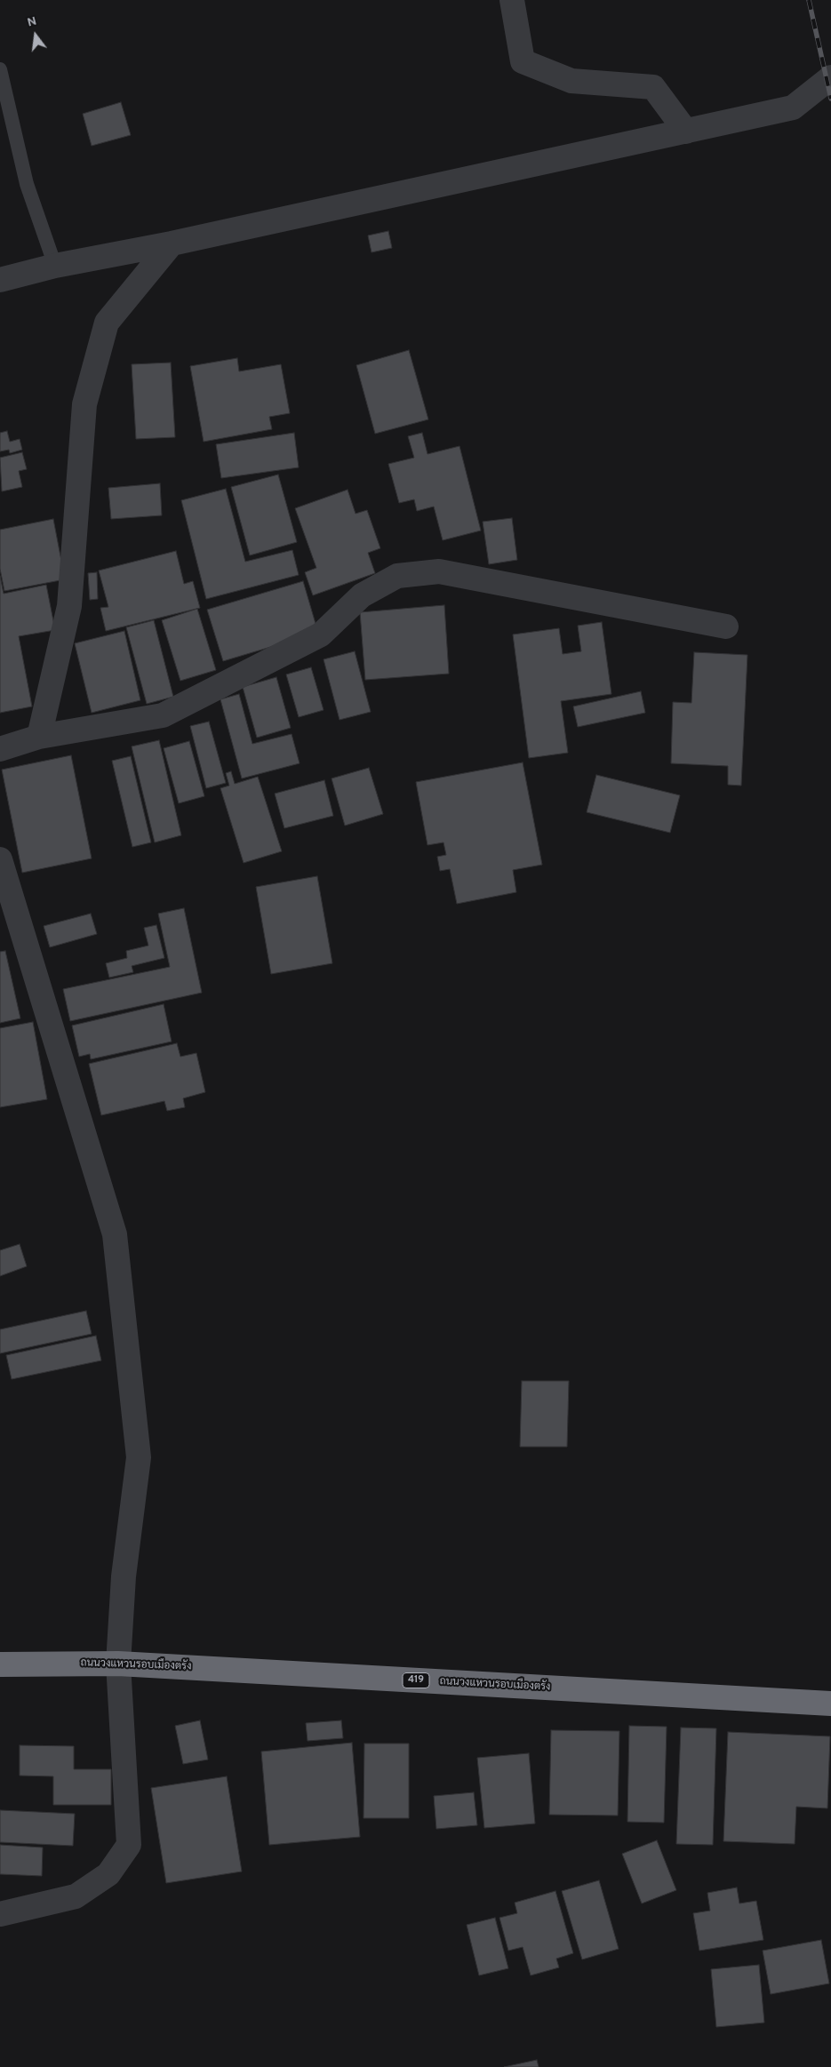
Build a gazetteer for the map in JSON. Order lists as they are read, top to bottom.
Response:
{
  "streets": {
    "highway": ["ถนนวงแหวนรอบเมืองตรัง", "419"]
  },
  "north": "top"
}
